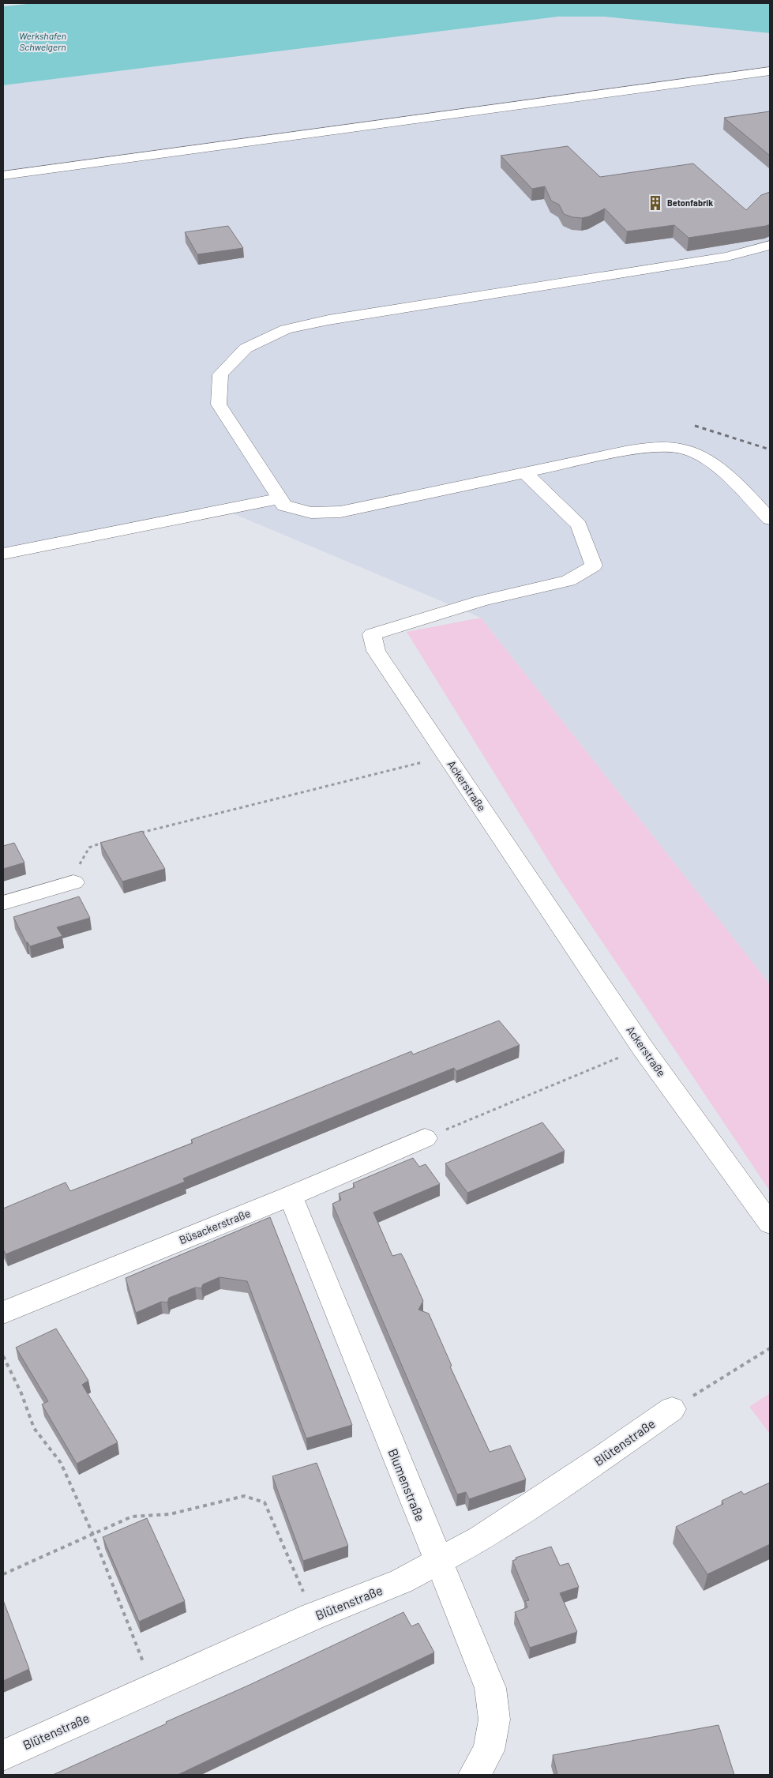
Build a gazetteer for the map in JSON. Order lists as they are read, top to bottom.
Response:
{
  "streets": {
    "street": [
      "Ackerstraße",
      "Büsackerstraße",
      "Blütenstraße",
      "Blumenstraße"
    ]
  },
  "crossings": [
    ["Büsackerstraße", "Blumenstraße"],
    ["Blütenstraße", "Blumenstraße"]
  ],
  "water": ["Werkshafen Schwelgern"],
  "places": {
    "building": ["Betonfabrik"]
  }
}
